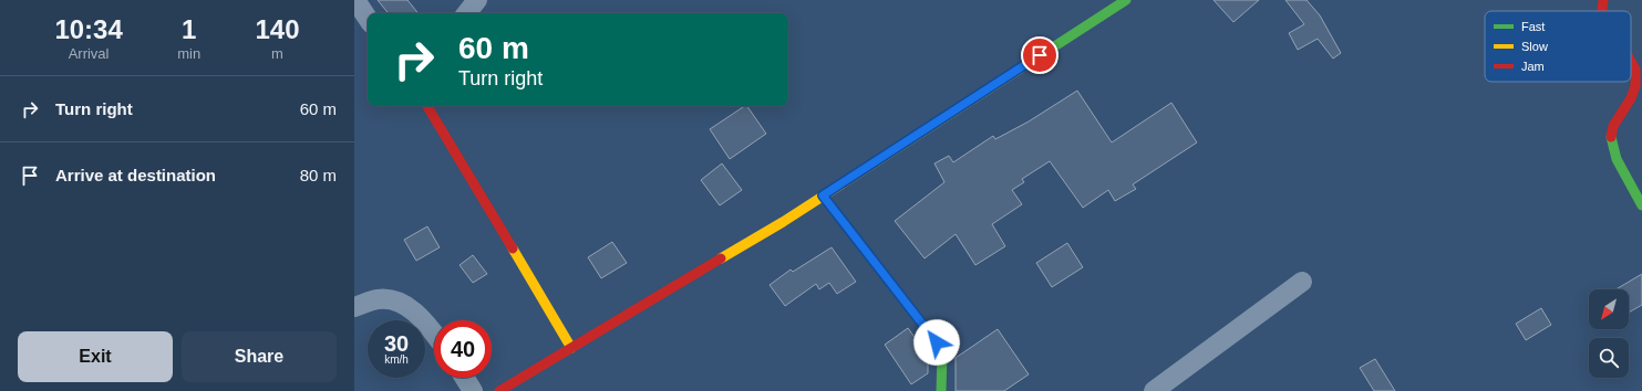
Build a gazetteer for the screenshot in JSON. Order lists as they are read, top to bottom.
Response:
{
  "legend": ["Fast", "Slow", "Jam"],
  "north": "bottom left",
  "page": {
    "eta": [
      "10:34",
      "Arrival",
      "1",
      "min",
      "140",
      "m"
    ],
    "turn": ["60 m", "Turn right"],
    "list": [
      {
        "name": "Turn right",
        "value": "60 m"
      },
      {
        "name": "Arrive at destination",
        "value": "80 m"
      }
    ],
    "speed": "30 km/h",
    "limit": "40",
    "buttons": ["Exit", "Share"]
  }
}
